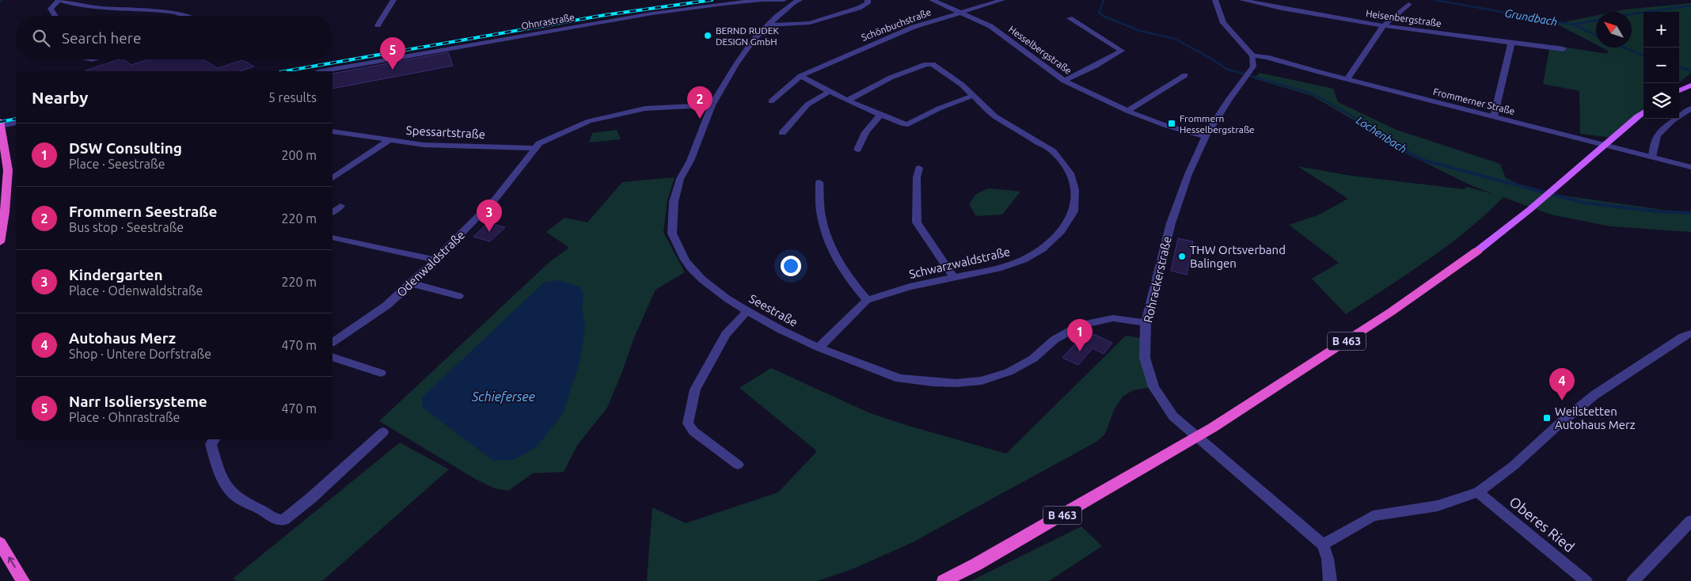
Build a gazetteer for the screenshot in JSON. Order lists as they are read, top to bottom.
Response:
{
  "streets": {
    "highway": ["B 463"],
    "street": [
      "Heisenbergstraße",
      "Ohnrastraße",
      "Schönbuchstraße",
      "Hesselbergstraße",
      "Frommerner Straße",
      "Spessartstraße",
      "Schwarzwaldstraße",
      "Odenwaldstraße",
      "Rohrackerstraße",
      "Seestraße",
      "Oberes Ried"
    ]
  },
  "crossings": [
    ["Schönbuchstraße", "Hesselbergstraße"],
    ["Hesselbergstraße", "Rohrackerstraße"],
    ["Frommerner Straße", "Rohrackerstraße"],
    ["Spessartstraße", "Odenwaldstraße"],
    ["Schwarzwaldstraße", "Seestraße"],
    ["Odenwaldstraße", "Seestraße"],
    ["Rohrackerstraße", "Seestraße"]
  ],
  "water": ["Grundbach", "Lochenbach", "Schiefersee"],
  "places": {
    "other": ["BERND RUDEK DESIGN GmbH", "THW Ortsverband Balingen"],
    "transit": ["Frommern Hesselbergstraße", "Weilstetten Autohaus Merz"]
  },
  "north": "top left",
  "page": {
    "map_buttons": ["+", "−"],
    "search": "Search here",
    "pins": [
      "5",
      "2",
      "3",
      "1",
      "4"
    ],
    "heading": ["Nearby", "5 results"],
    "list": [
      {
        "mark": "1",
        "name": "DSW Consulting",
        "note": "Place · Seestraße",
        "value": "200 m"
      },
      {
        "mark": "2",
        "name": "Frommern Seestraße",
        "note": "Bus stop · Seestraße",
        "value": "220 m"
      },
      {
        "mark": "3",
        "name": "Kindergarten",
        "note": "Place · Odenwaldstraße",
        "value": "220 m"
      },
      {
        "mark": "4",
        "name": "Autohaus Merz",
        "note": "Shop · Untere Dorfstraße",
        "value": "470 m"
      },
      {
        "mark": "5",
        "name": "Narr Isoliersysteme",
        "note": "Place · Ohnrastraße",
        "value": "470 m"
      }
    ]
  }
}
